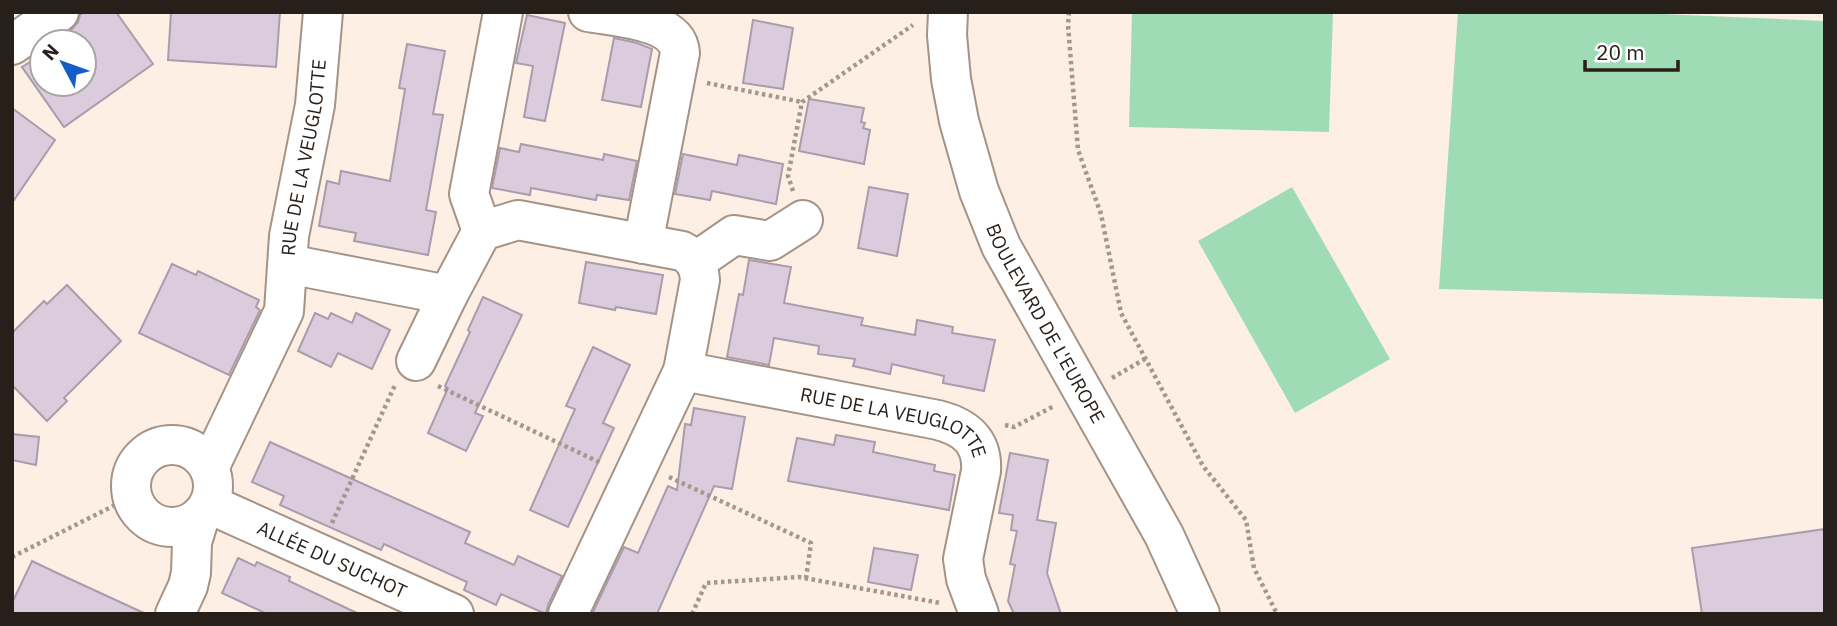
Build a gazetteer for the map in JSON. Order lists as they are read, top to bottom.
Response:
{
  "streets": {
    "street": ["RUE DE LA VEUGLOTTE", "BOULEVARD DE L'EUROPE", "ALLÉE DU SUCHOT"]
  },
  "scale_bar": "20 m",
  "north": "top left"
}
